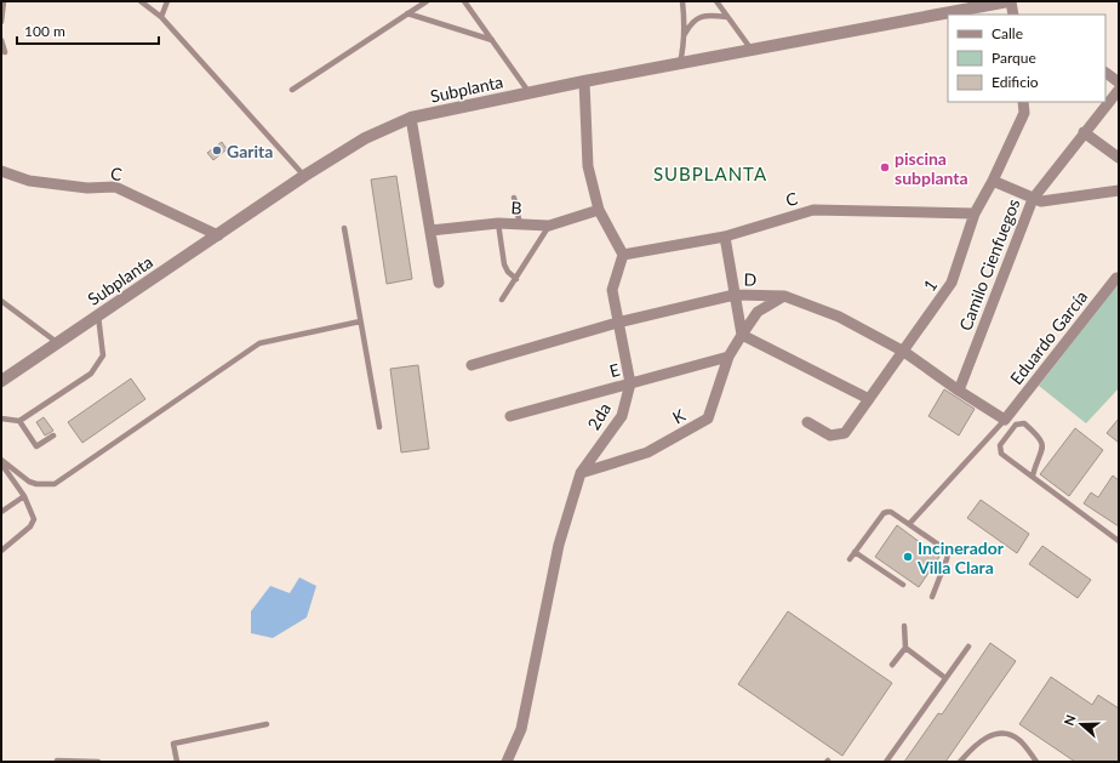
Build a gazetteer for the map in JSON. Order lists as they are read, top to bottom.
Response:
{
  "streets": {
    "street": [
      "Subplanta",
      "C",
      "B",
      "Camilo Cienfuegos",
      "D",
      "1",
      "Eduardo García",
      "E",
      "2da",
      "K"
    ]
  },
  "crossings": [
    ["Subplanta", "C"],
    ["C", "1"],
    ["C", "2da"],
    ["Camilo Cienfuegos", "D"],
    ["D", "1"],
    ["D", "Eduardo García"],
    ["D", "2da"],
    ["D", "K"],
    ["E", "2da"],
    ["E", "K"],
    ["2da", "K"]
  ],
  "districts": ["SUBPLANTA"],
  "places": ["Garita", "piscina subplanta", "Incinerador Villa Clara"],
  "legend": ["Calle", "Parque", "Edificio"],
  "scale_bar": "100 m",
  "north": "left"
}
